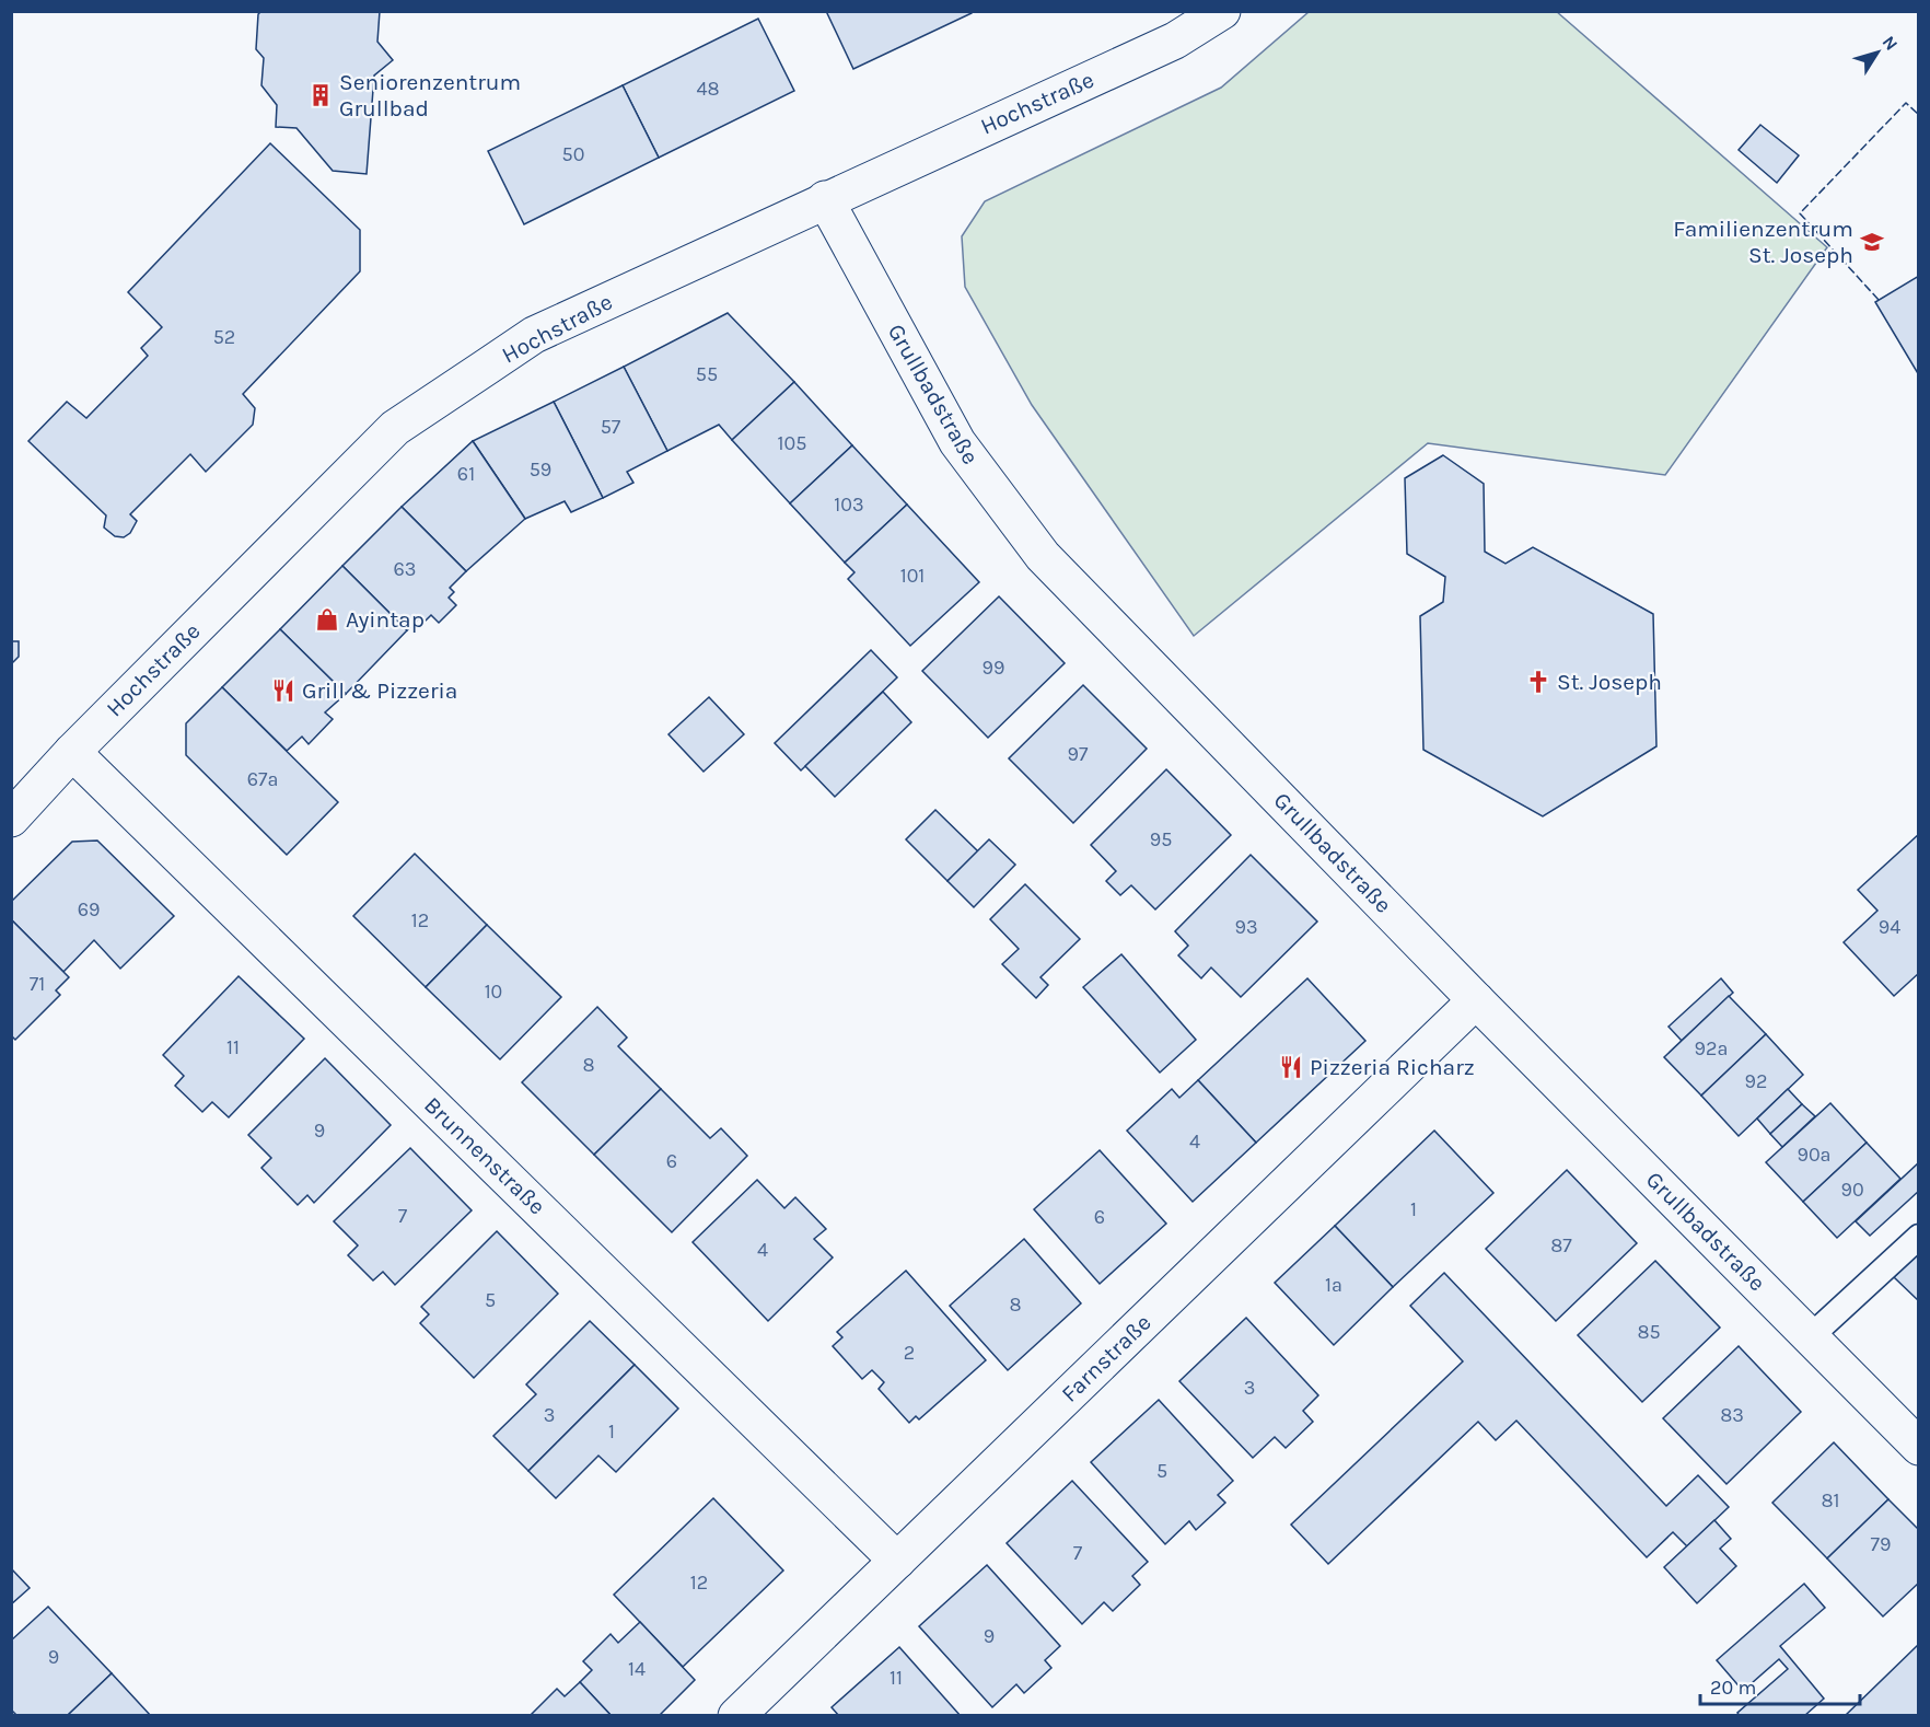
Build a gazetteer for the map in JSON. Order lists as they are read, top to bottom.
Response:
{
  "streets": {
    "street": [
      "Hochstraße",
      "Grullbadstraße",
      "Brunnenstraße",
      "Farnstraße"
    ]
  },
  "crossings": [
    ["Hochstraße", "Grullbadstraße"],
    ["Hochstraße", "Brunnenstraße"],
    ["Grullbadstraße", "Farnstraße"],
    ["Brunnenstraße", "Farnstraße"]
  ],
  "places": {
    "building": ["Seniorenzentrum Grullbad"],
    "school or university": ["Familienzentrum St. Joseph"],
    "shop": ["Ayintap"],
    "church": ["St. Joseph"],
    "restaurant": ["Grill & Pizzeria", "Pizzeria Richarz"]
  },
  "house_numbers": [
    "48",
    "50",
    "52",
    "55",
    "57",
    "105",
    "59",
    "61",
    "103",
    "63",
    "101",
    "99",
    "97",
    "67a",
    "95",
    "69",
    "12",
    "93",
    "94",
    "71",
    "10",
    "11",
    "92a",
    "8",
    "92",
    "9",
    "4",
    "90a",
    "6",
    "90",
    "1",
    "7",
    "6",
    "87",
    "4",
    "1a",
    "5",
    "8",
    "85",
    "2",
    "3",
    "3",
    "83",
    "1",
    "5",
    "81",
    "79",
    "7",
    "12",
    "9",
    "9",
    "14",
    "11"
  ],
  "scale_bar": "20 m",
  "north": "top right"
}
